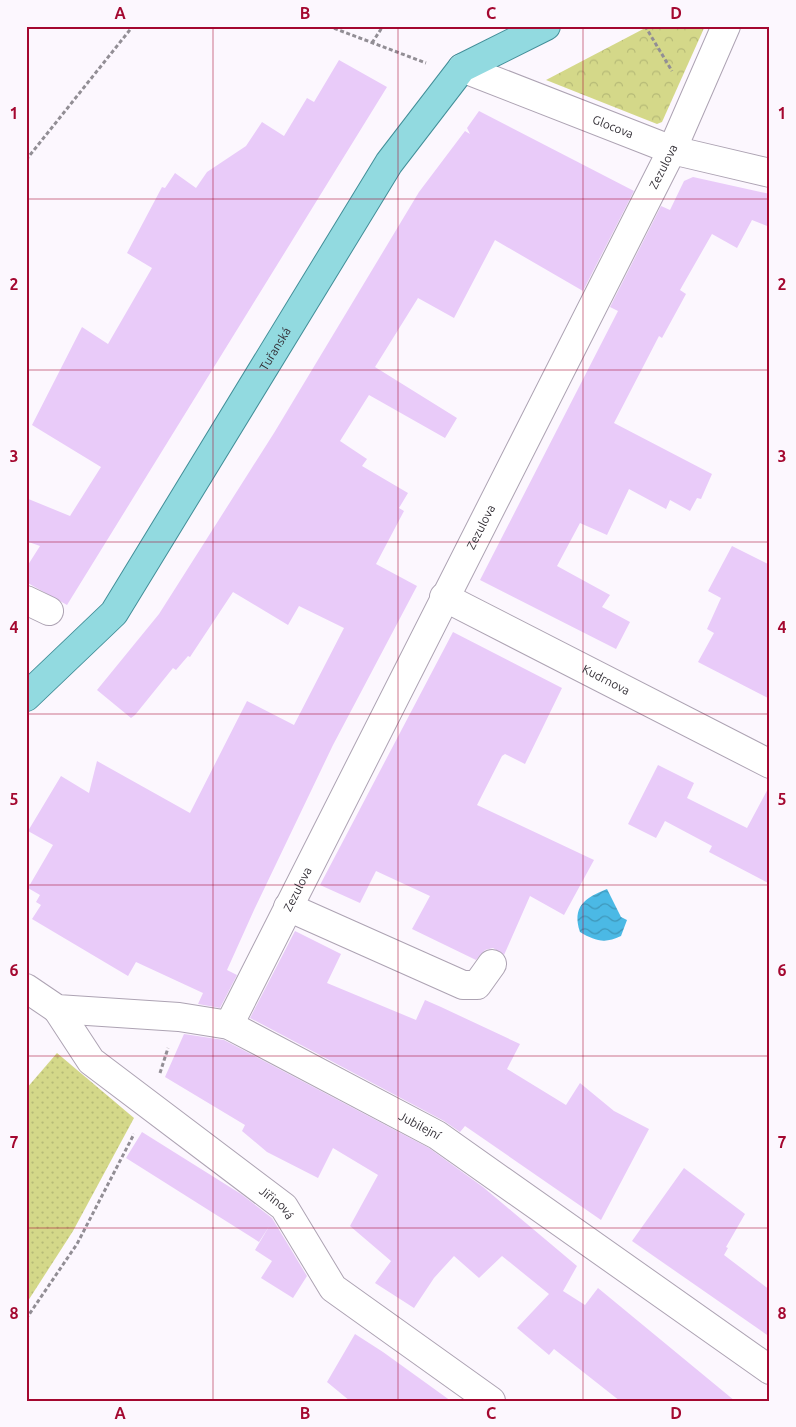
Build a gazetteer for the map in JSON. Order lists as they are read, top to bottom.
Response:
{
  "streets": {
    "main road": ["Tuřanská"],
    "street": [
      "Glocova",
      "Zezulova",
      "Kudrnova",
      "Jubilejní",
      "Jiřinová"
    ]
  },
  "crossings": [
    ["Glocova", "Zezulova"],
    ["Glocova", "Tuřanská"],
    ["Zezulova", "Kudrnova"],
    ["Zezulova", "Jubilejní"],
    ["Jubilejní", "Jiřinová"]
  ],
  "grid": {
    "columns": [
      "A",
      "B",
      "C",
      "D"
    ],
    "rows": [
      "1",
      "2",
      "3",
      "4",
      "5",
      "6",
      "7",
      "8"
    ]
  }
}
